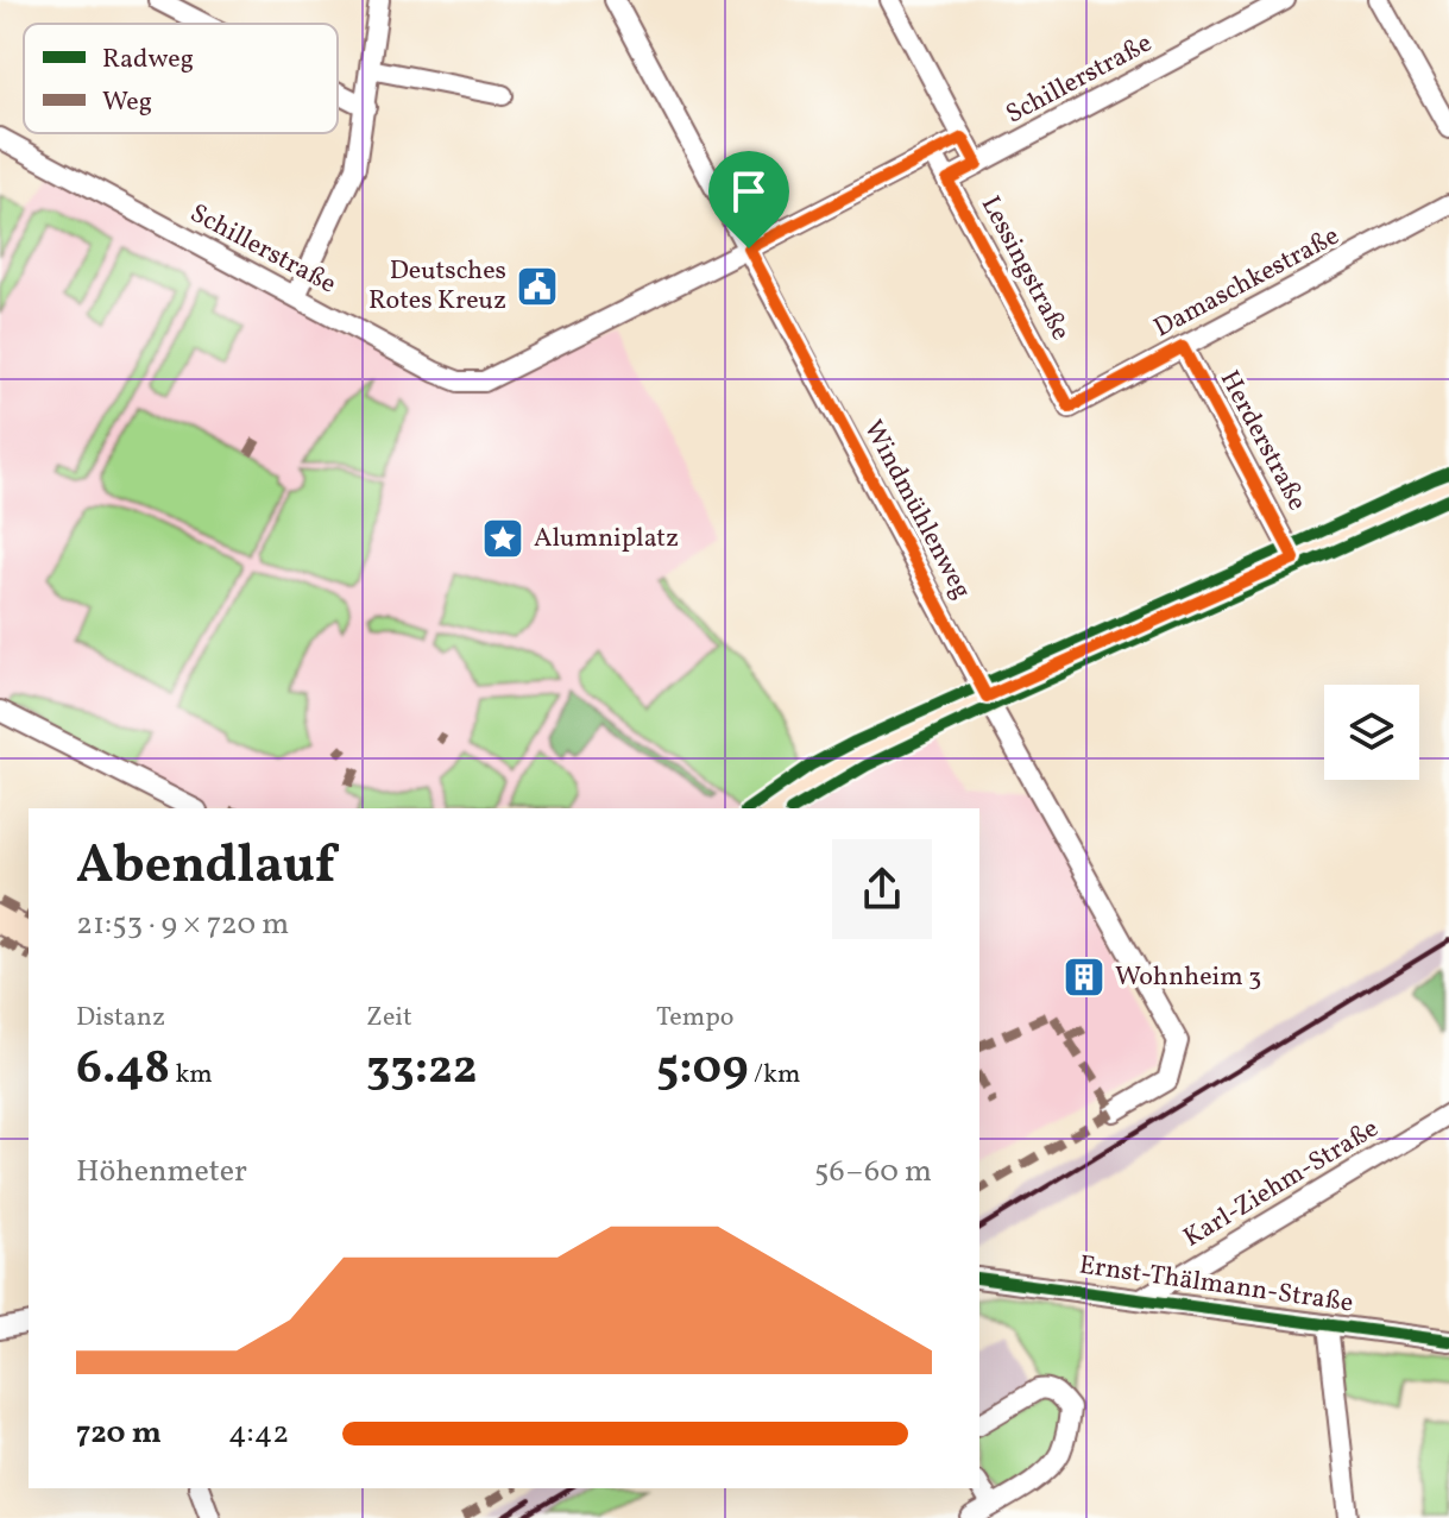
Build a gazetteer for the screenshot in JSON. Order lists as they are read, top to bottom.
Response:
{
  "streets": {
    "street": [
      "Schillerstraße",
      "Lessingstraße",
      "Damaschkestraße",
      "Herderstraße",
      "Windmühlenweg",
      "Karl-Ziehm-Straße",
      "Ernst-Thälmann-Straße"
    ]
  },
  "crossings": [
    ["Schillerstraße", "Lessingstraße"],
    ["Schillerstraße", "Windmühlenweg"],
    ["Lessingstraße", "Damaschkestraße"],
    ["Damaschkestraße", "Herderstraße"],
    ["Karl-Ziehm-Straße", "Ernst-Thälmann-Straße"]
  ],
  "places": {
    "public building": ["Deutsches Rotes Kreuz"],
    "place": ["Alumniplatz"],
    "building": ["Wohnheim 3"]
  },
  "legend": ["Radweg", "Weg"],
  "page": {
    "heading": ["Abendlauf", "21:53 · 9 × 720 m"],
    "stats": [
      ["Distanz", "6.48 km"],
      ["Zeit", "33:22"],
      ["Tempo", "5:09 /km"]
    ],
    "chart": ["Höhenmeter", "56–60 m"],
    "list": [
      {
        "name": "720 m",
        "note": "4:42"
      }
    ]
  }
}
